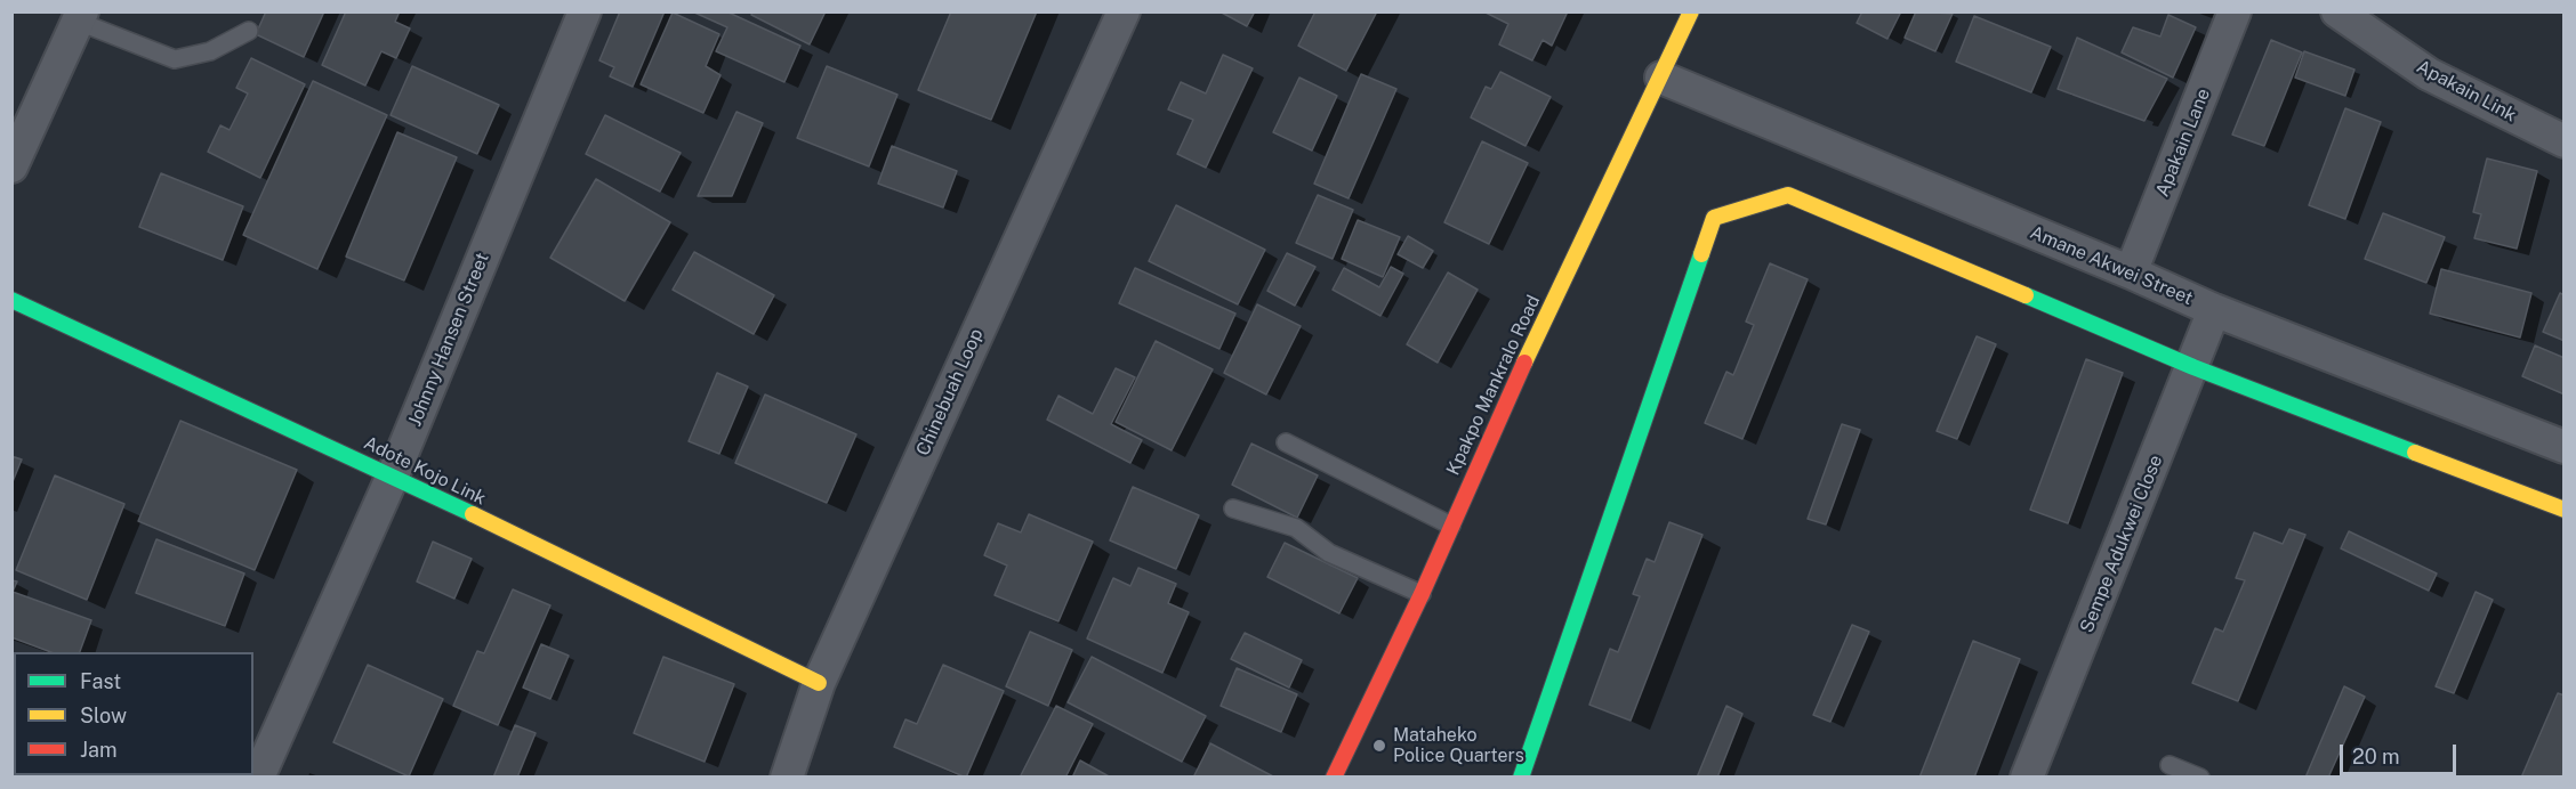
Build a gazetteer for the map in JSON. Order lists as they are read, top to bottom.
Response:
{
  "streets": {
    "street": [
      "Apakain Link",
      "Apakain Lane",
      "Amane Akwei Street",
      "Johnny Hansen Street",
      "Kpakpo Mankralo Road",
      "Chinebuah Loop",
      "Adote Kojo Link",
      "Sempe Adukwei Close"
    ]
  },
  "crossings": [
    ["Apakain Lane", "Amane Akwei Street"],
    ["Amane Akwei Street", "Kpakpo Mankralo Road"],
    ["Amane Akwei Street", "Sempe Adukwei Close"],
    ["Johnny Hansen Street", "Adote Kojo Link"],
    ["Chinebuah Loop", "Adote Kojo Link"]
  ],
  "places": ["Mataheko Police Quarters"],
  "legend": ["Fast", "Slow", "Jam"],
  "scale_bar": "20 m"
}
